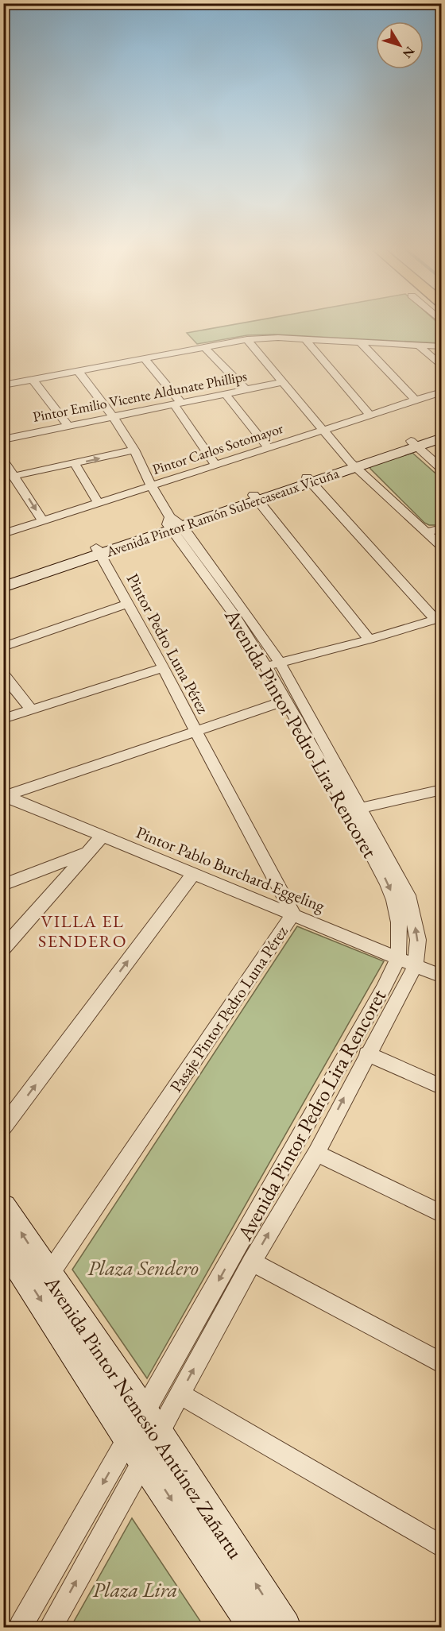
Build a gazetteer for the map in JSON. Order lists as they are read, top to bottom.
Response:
{
  "streets": {
    "street": [
      "Pintor Emilio Vicente Aldunate Phillips",
      "Pintor Carlos Sotomayor",
      "Avenida Pintor Ramón Subercaseaux Vicuña",
      "Pintor Pedro Luna Pérez",
      "Avenida Pintor Pedro Lira Rencoret",
      "Pintor Pablo Burchard Eggeling",
      "Pasaje Pintor Pedro Luna Pérez",
      "Avenida Pintor Nemesio Antúnez Zañartu"
    ]
  },
  "crossings": [
    ["Pintor Emilio Vicente Aldunate Phillips", "Avenida Pintor Pedro Lira Rencoret"],
    ["Pintor Carlos Sotomayor", "Avenida Pintor Pedro Lira Rencoret"],
    ["Avenida Pintor Ramón Subercaseaux Vicuña", "Pintor Pedro Luna Pérez"],
    ["Avenida Pintor Ramón Subercaseaux Vicuña", "Avenida Pintor Pedro Lira Rencoret"],
    ["Pintor Pedro Luna Pérez", "Pasaje Pintor Pedro Luna Pérez"],
    ["Avenida Pintor Pedro Lira Rencoret", "Pintor Pablo Burchard Eggeling"],
    ["Avenida Pintor Pedro Lira Rencoret", "Avenida Pintor Nemesio Antúnez Zañartu"],
    ["Pintor Pablo Burchard Eggeling", "Pasaje Pintor Pedro Luna Pérez"],
    ["Pasaje Pintor Pedro Luna Pérez", "Avenida Pintor Nemesio Antúnez Zañartu"]
  ],
  "districts": ["VILLA EL SENDERO"],
  "parks": ["Plaza Sendero", "Plaza Lira"],
  "north": "bottom right"
}
